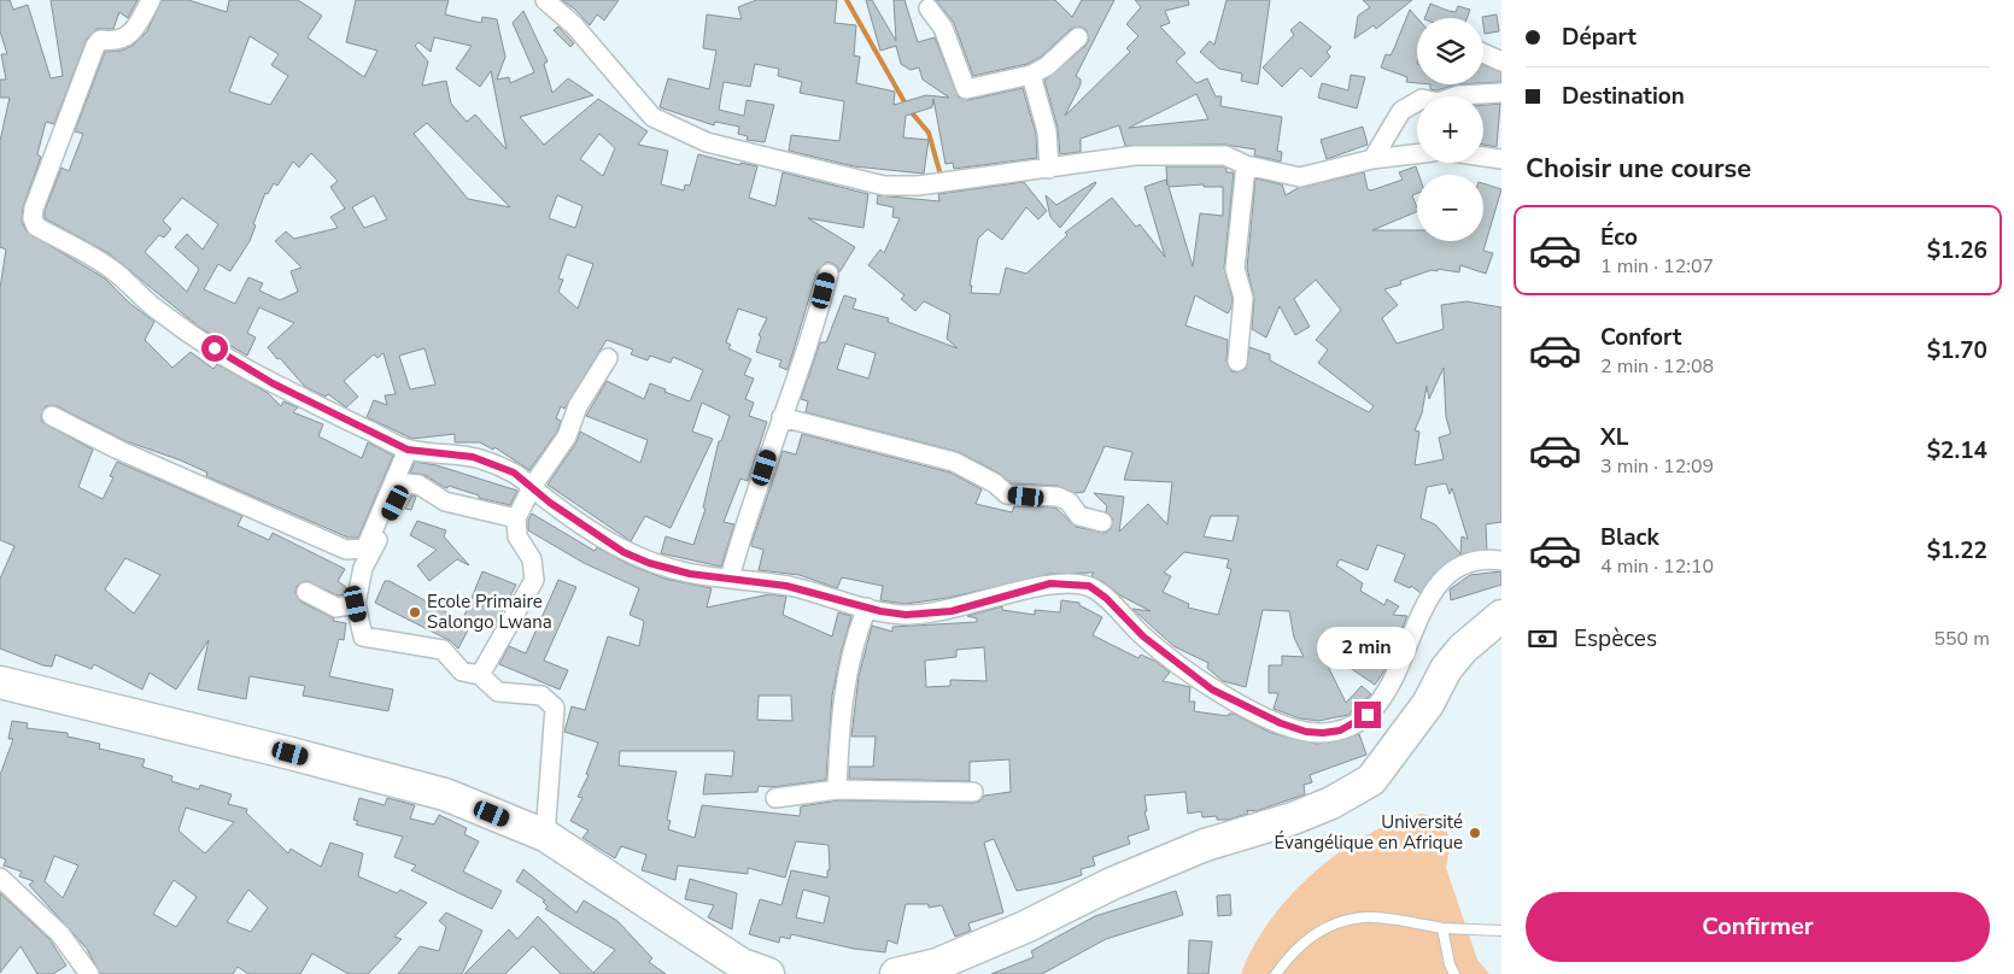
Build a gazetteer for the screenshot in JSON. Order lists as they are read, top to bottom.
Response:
{
  "places": ["Ecole Primaire Salongo Lwana", "Université Évangélique en Afrique"],
  "page": {
    "banner": ["Départ", "Destination"],
    "map_buttons": ["+", "−"],
    "heading": "Choisir une course",
    "list": [
      {
        "name": "Éco",
        "note": "1 min · 12:07",
        "value": "$1.26"
      },
      {
        "name": "Confort",
        "note": "2 min · 12:08",
        "value": "$1.70"
      },
      {
        "name": "XL",
        "note": "3 min · 12:09",
        "value": "$2.14"
      },
      {
        "name": "Black",
        "note": "4 min · 12:10",
        "value": "$1.22"
      }
    ],
    "pay": ["Espèces", "550 m"],
    "bubble": "2 min",
    "buttons": "Confirmer"
  }
}
